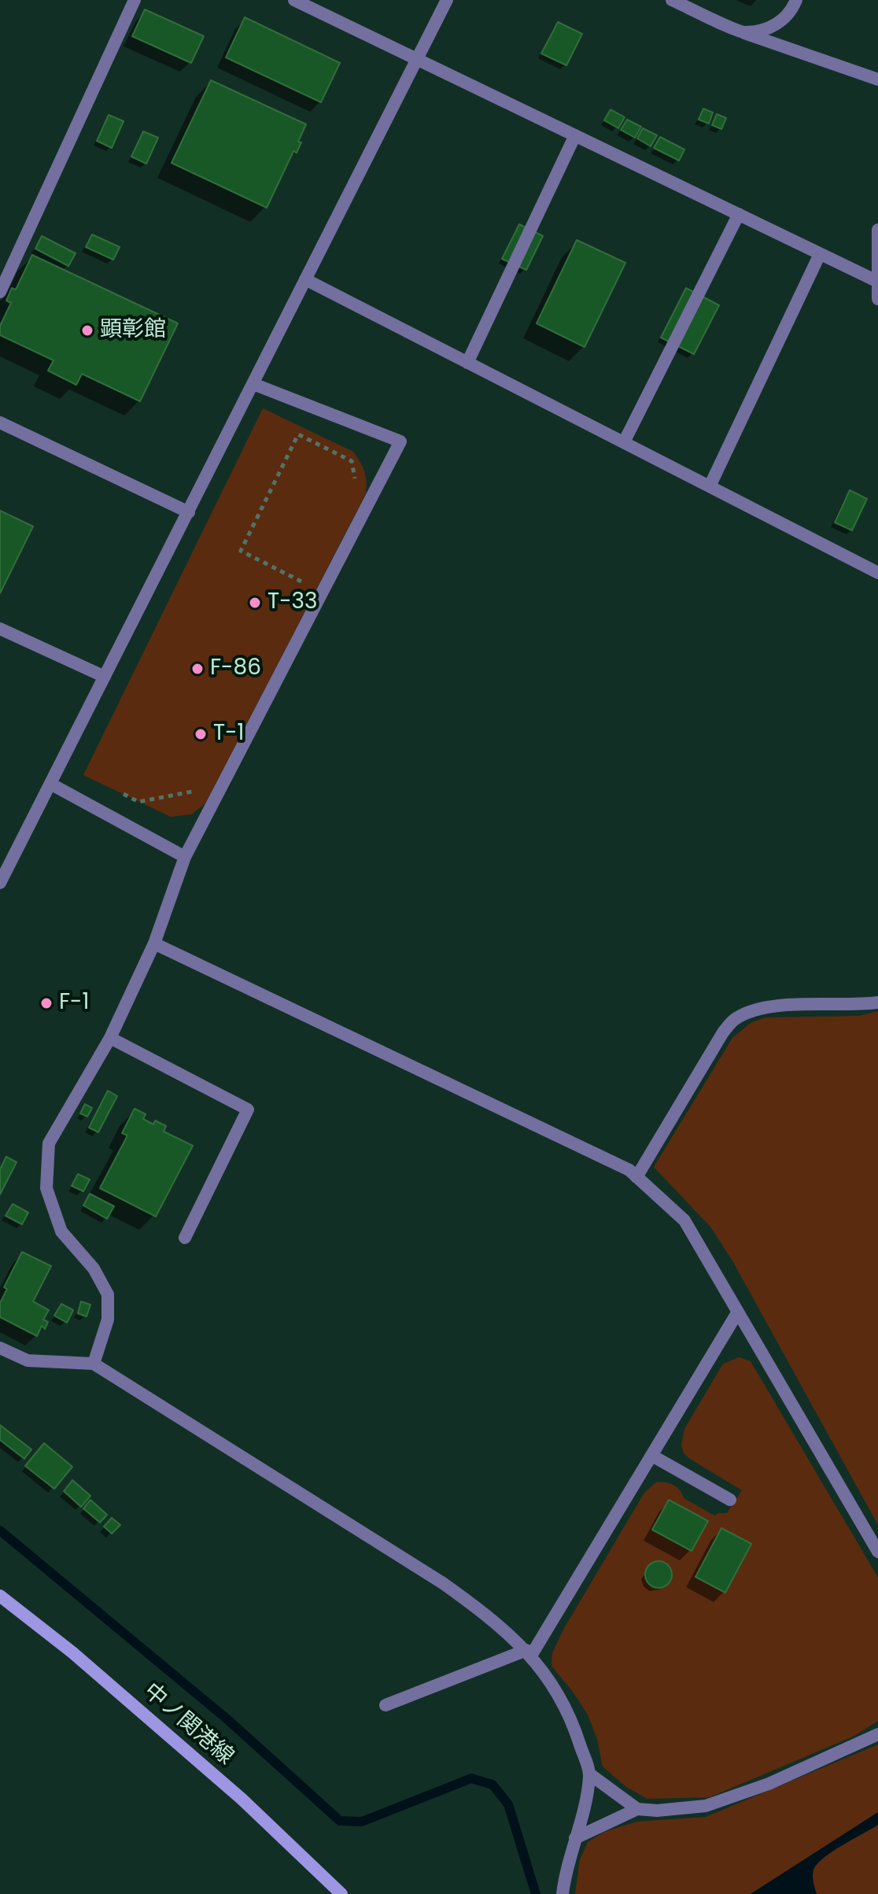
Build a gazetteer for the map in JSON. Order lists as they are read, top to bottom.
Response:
{
  "streets": {
    "main road": ["中ノ関港線"]
  },
  "places": [
    "顕彰館",
    "T-33",
    "F-86",
    "T-1",
    "F-1"
  ]
}
